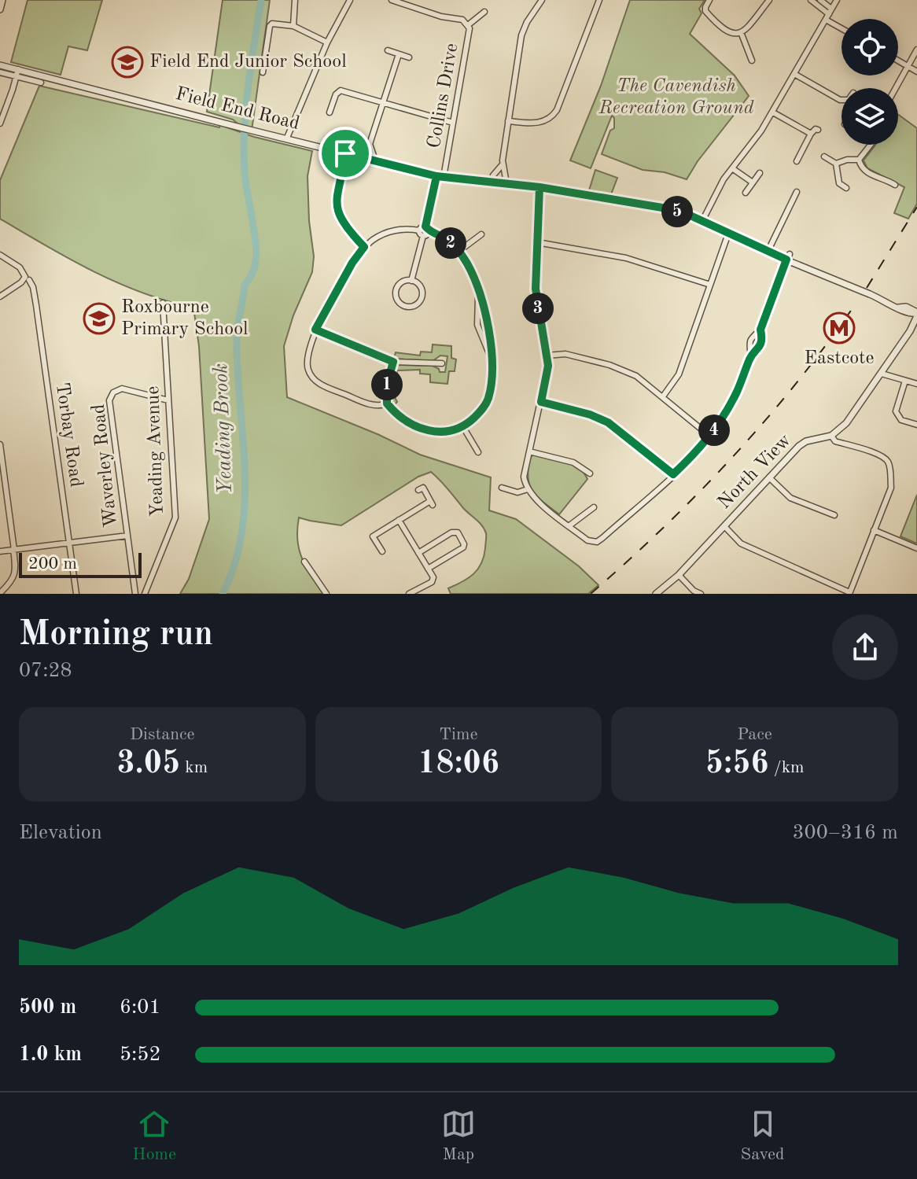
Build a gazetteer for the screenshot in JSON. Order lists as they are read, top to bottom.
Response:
{
  "streets": {
    "street": [
      "Collins Drive",
      "Field End Road",
      "Torbay Road",
      "Yeading Avenue",
      "Waverley Road",
      "North View"
    ]
  },
  "crossings": [
    ["Collins Drive", "Field End Road"],
    ["Field End Road", "North View"],
    ["Yeading Avenue", "Waverley Road"]
  ],
  "water": ["Yeading Brook"],
  "parks": ["The Cavendish Recreation Ground"],
  "places": {
    "school or university": ["Field End Junior School", "Roxbourne Primary School"],
    "metro station": ["Eastcote"]
  },
  "scale_bar": "200 m",
  "page": {
    "pins": [
      "5",
      "2",
      "3",
      "1",
      "4"
    ],
    "scale": "200 m",
    "heading": ["Morning run", "07:28"],
    "stats": [
      ["Distance", "3.05 km"],
      ["Time", "18:06"],
      ["Pace", "5:56 /km"]
    ],
    "chart": ["Elevation", "300–316 m"],
    "list": [
      {
        "name": "500 m",
        "note": "6:01"
      },
      {
        "name": "1.0 km",
        "note": "5:52"
      }
    ],
    "tabs": ["Home", "Map", "Saved"]
  }
}
